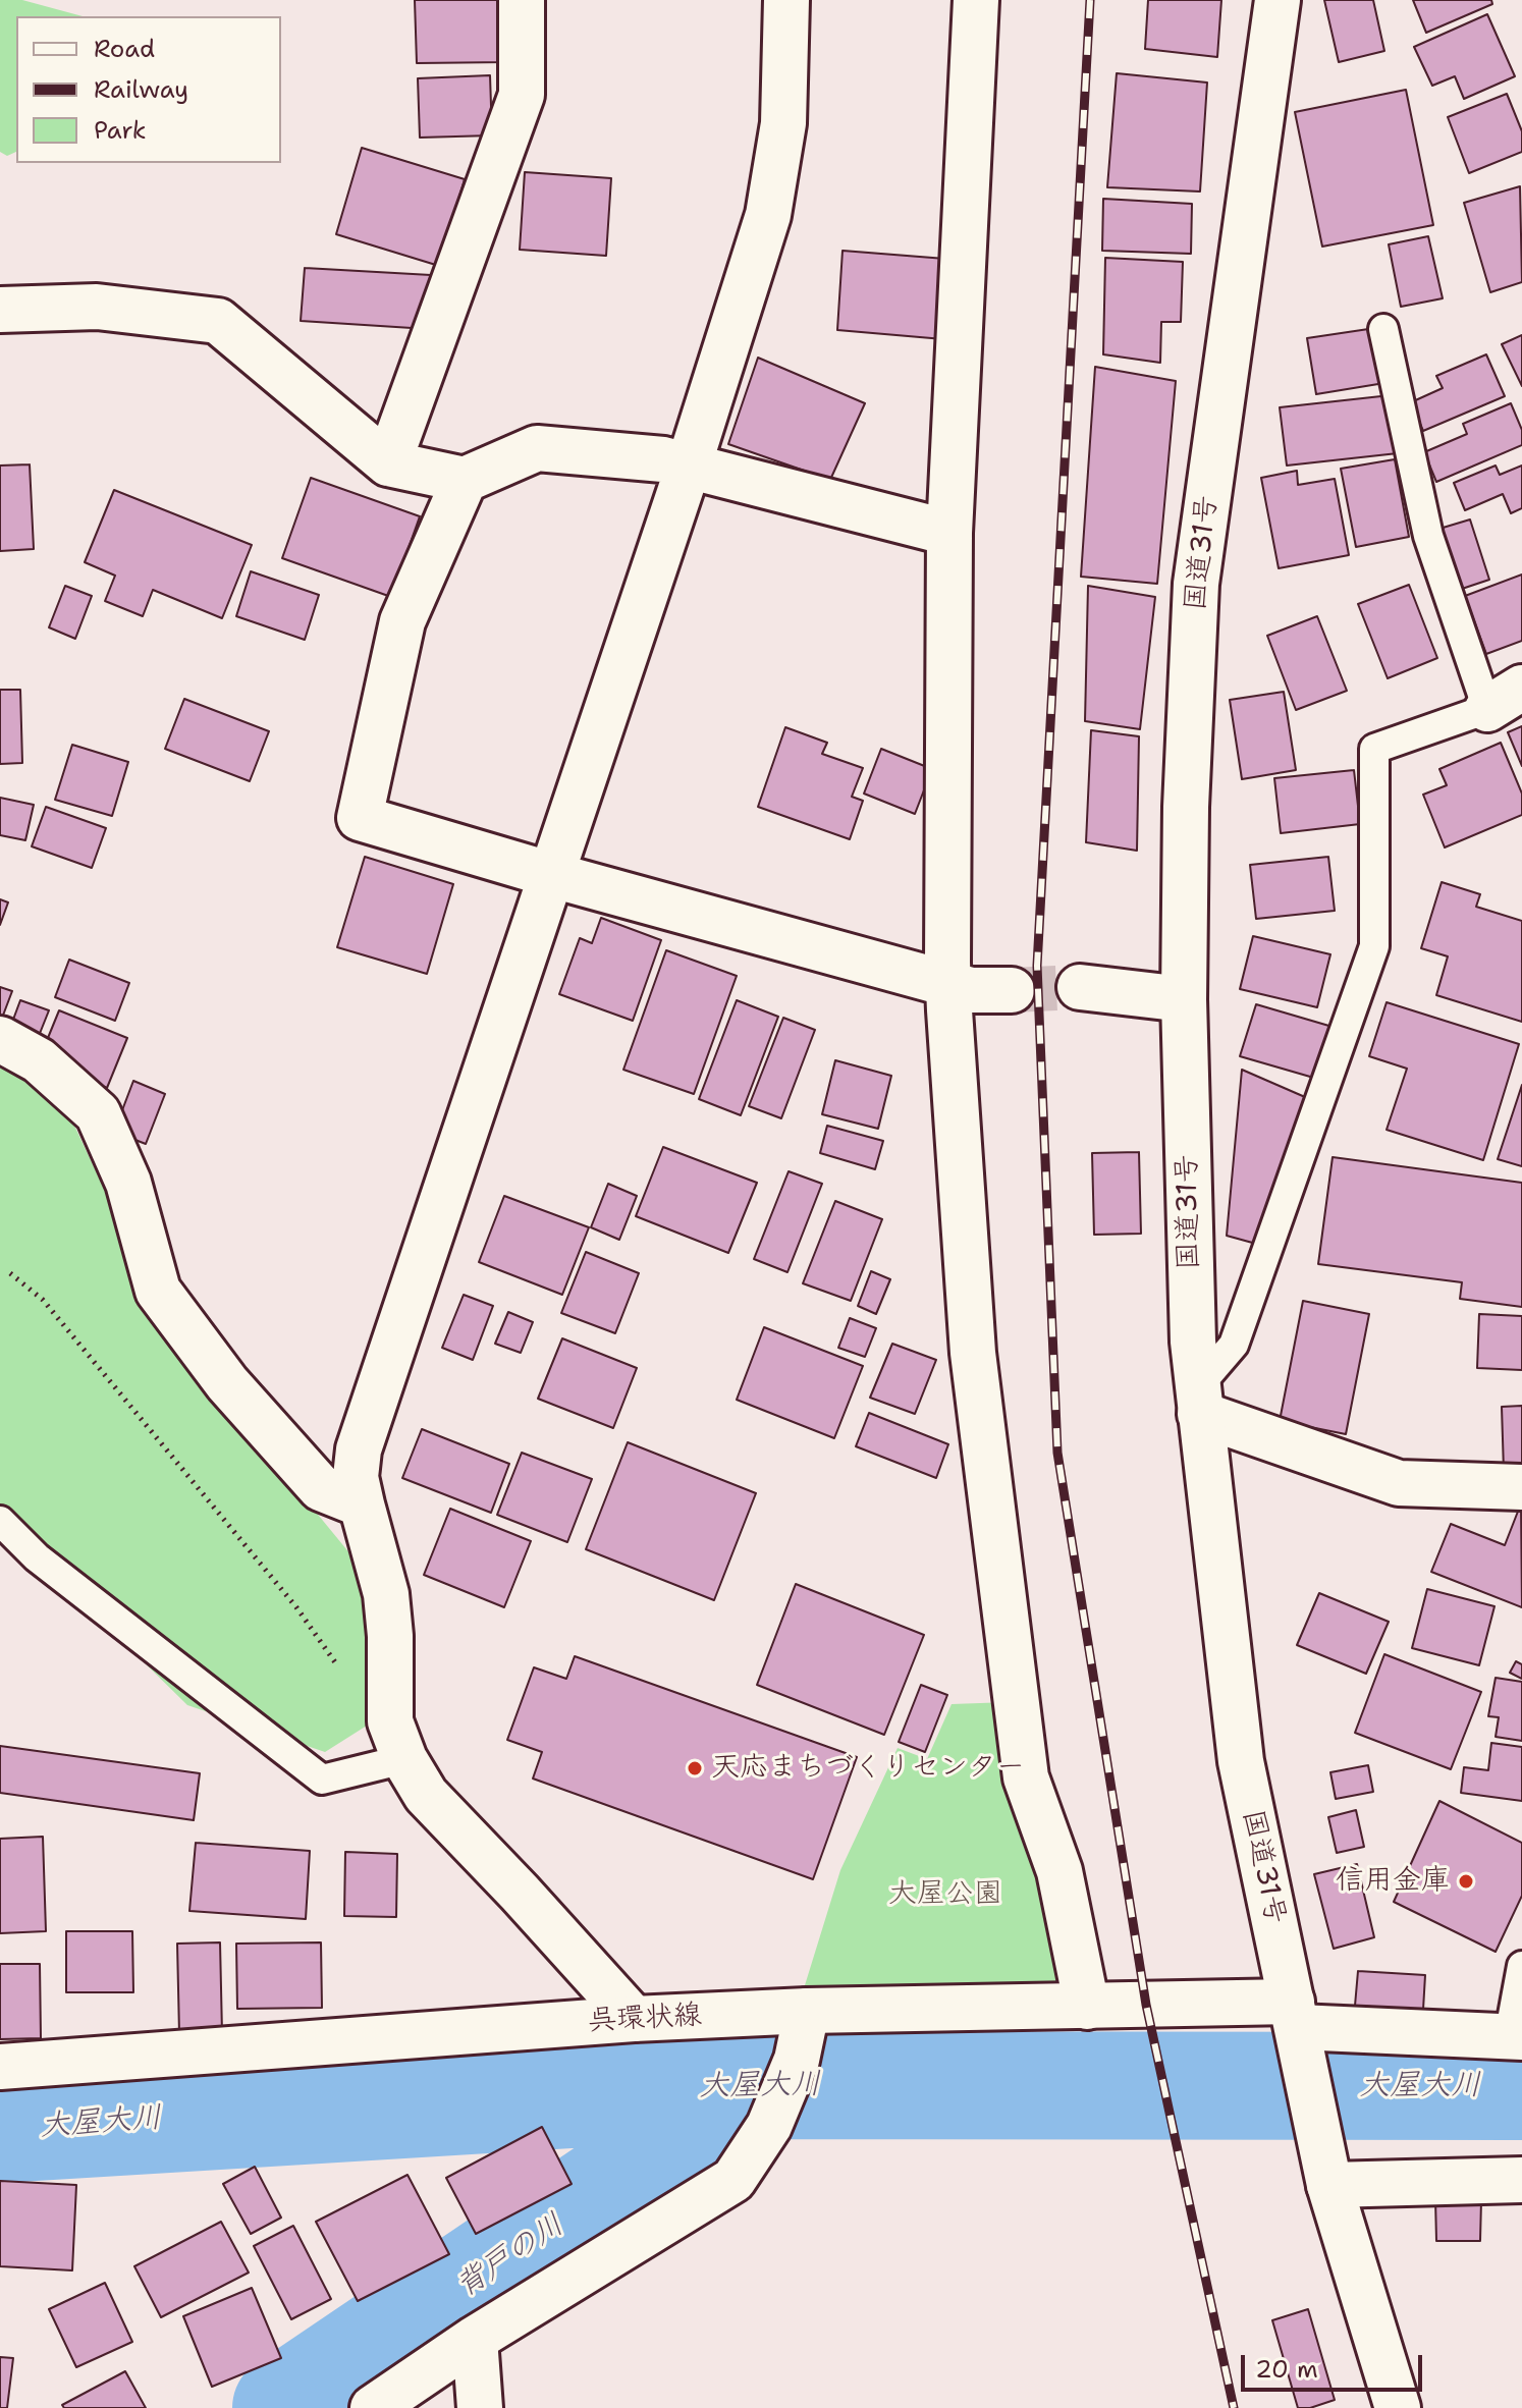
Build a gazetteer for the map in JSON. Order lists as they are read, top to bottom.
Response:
{
  "streets": {
    "main road": ["国道31号", "呉環状線"]
  },
  "crossings": [
    ["国道31号", "呉環状線"]
  ],
  "water": ["大屋大川", "背戸の川"],
  "parks": ["大屋公園"],
  "places": ["天応まちづくりセンター", "信用金庫"],
  "legend": ["Road", "Railway", "Park"],
  "scale_bar": "20 m"
}
